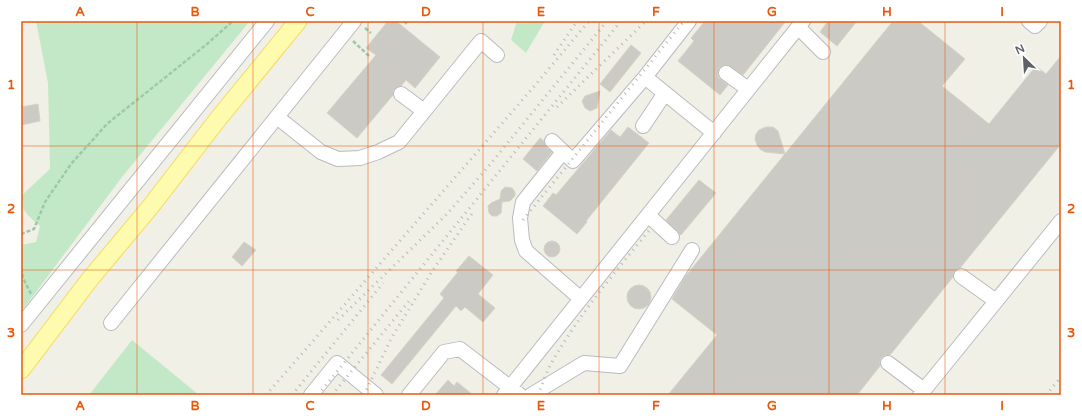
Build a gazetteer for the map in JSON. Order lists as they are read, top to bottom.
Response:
{
  "north": "top left",
  "grid": {
    "columns": [
      "A",
      "B",
      "C",
      "D",
      "E",
      "F",
      "G",
      "H",
      "I"
    ],
    "rows": ["1", "2", "3"]
  }
}
